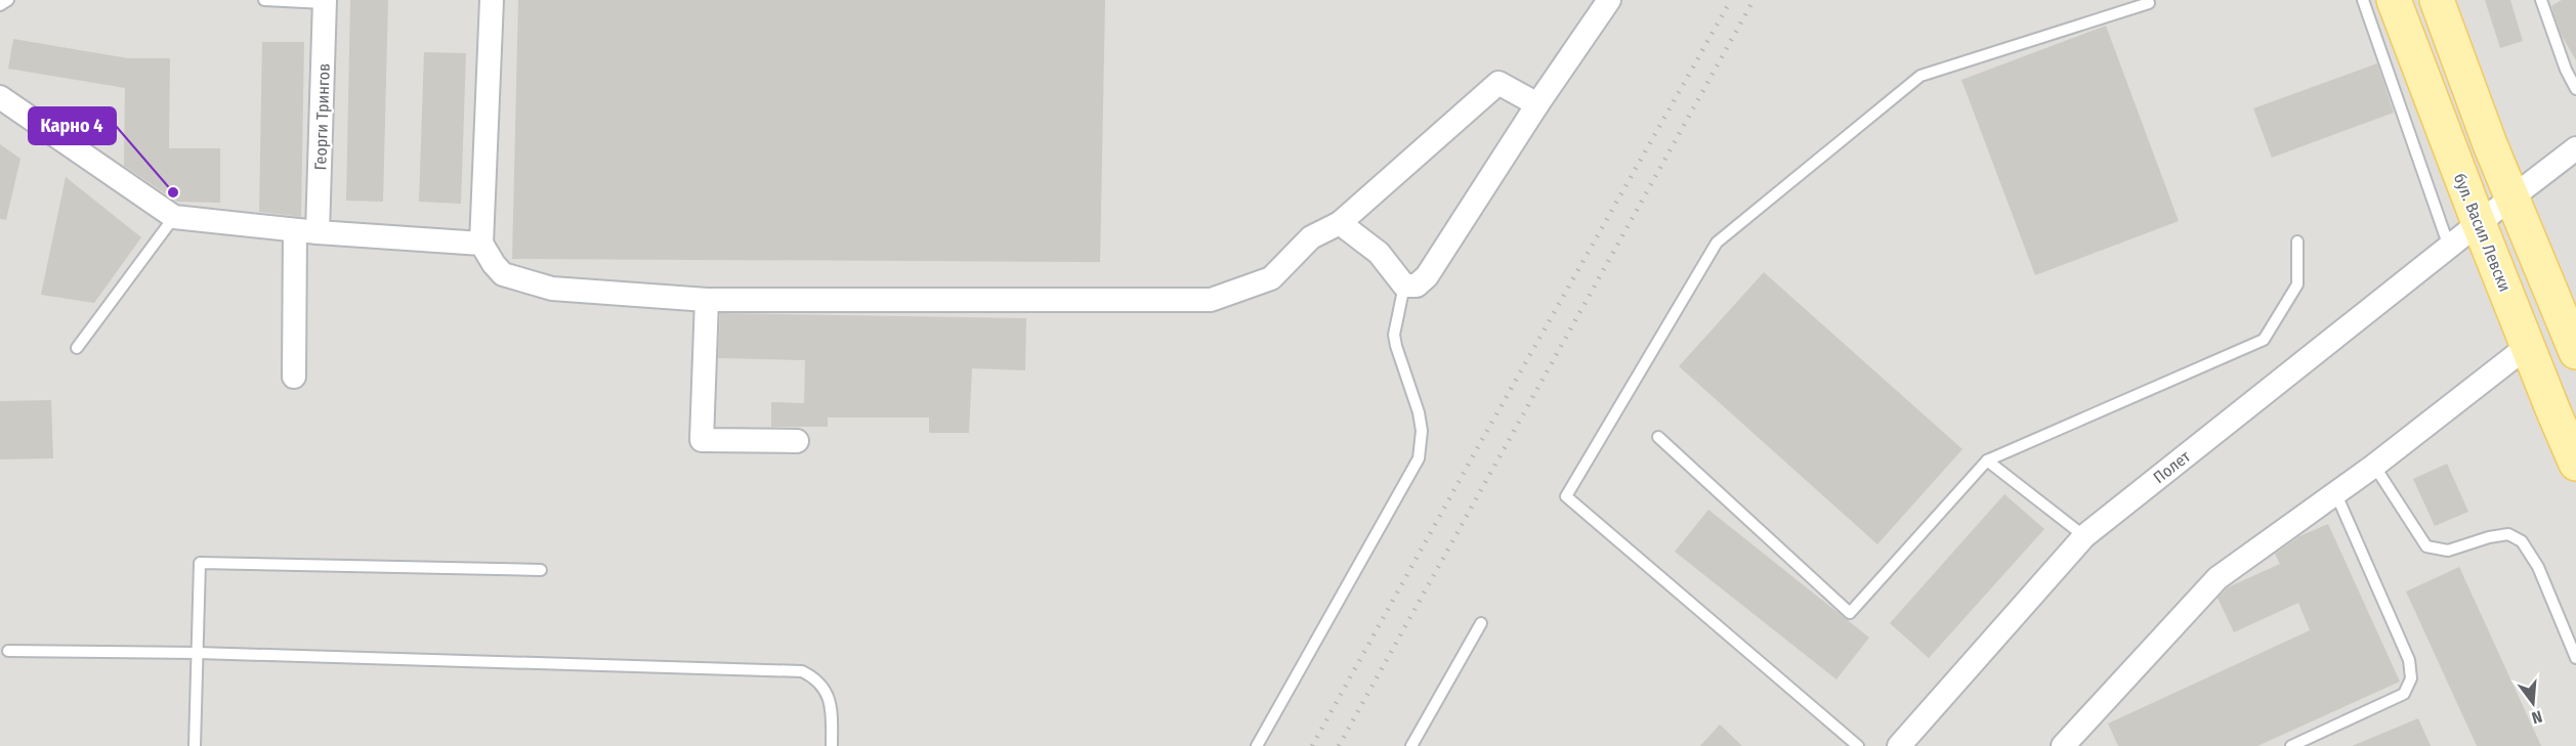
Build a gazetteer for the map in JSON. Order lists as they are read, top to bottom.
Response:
{
  "streets": {
    "main road": ["бул. Васил Левски"],
    "street": ["Георги Трингов", "Полет"]
  },
  "crossings": [
    ["бул. Васил Левски", "Полет"]
  ],
  "places": ["Карно 4"],
  "north": "bottom"
}
